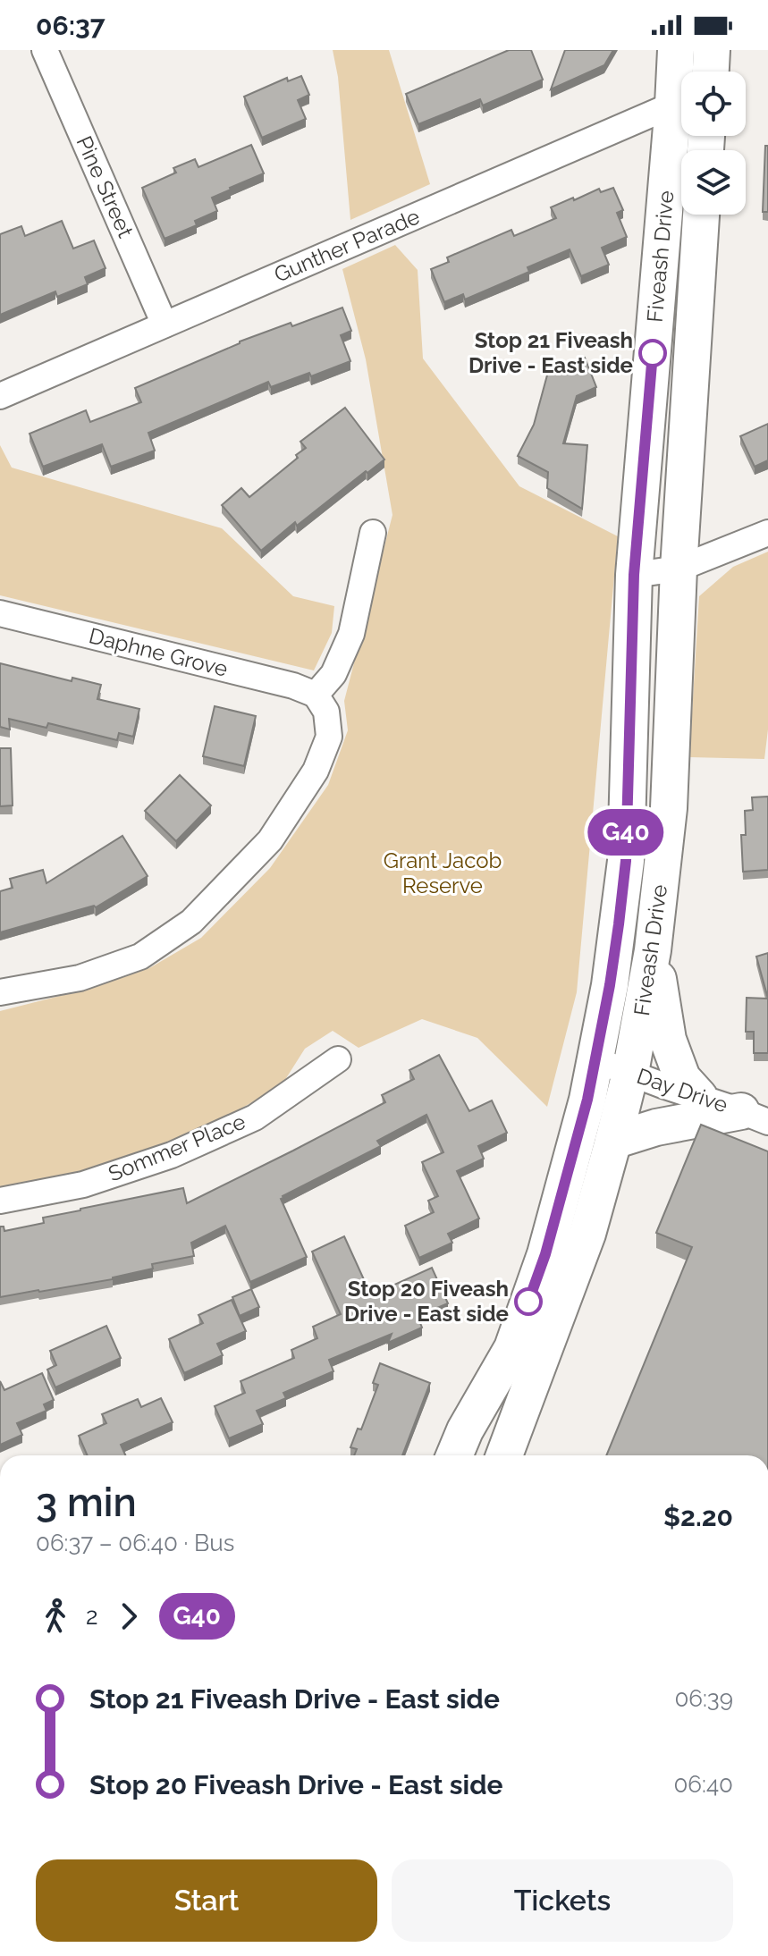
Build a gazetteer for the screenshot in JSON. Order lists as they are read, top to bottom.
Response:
{
  "streets": {
    "main road": ["Fiveash Drive"],
    "street": [
      "Pine Street",
      "Gunther Parade",
      "Daphne Grove",
      "Day Drive",
      "Sommer Place"
    ]
  },
  "crossings": [
    ["Pine Street", "Gunther Parade"],
    ["Fiveash Drive", "Day Drive"]
  ],
  "parks": ["Grant Jacob Reserve"],
  "places": ["Stop 21 Fiveash Drive - East side", "Stop 20 Fiveash Drive - East side"],
  "lines": ["bus line G40"],
  "page": {
    "status": "06:37",
    "on_map": "G40",
    "heading": ["3 min", "06:37 – 06:40 · Bus", "$2.20"],
    "legs": ["2", "G40"],
    "list": [
      {
        "name": "Stop 21 Fiveash Drive - East side",
        "value": "06:39"
      },
      {
        "name": "Stop 20 Fiveash Drive - East side",
        "value": "06:40"
      }
    ],
    "buttons": ["Start", "Tickets"]
  }
}
